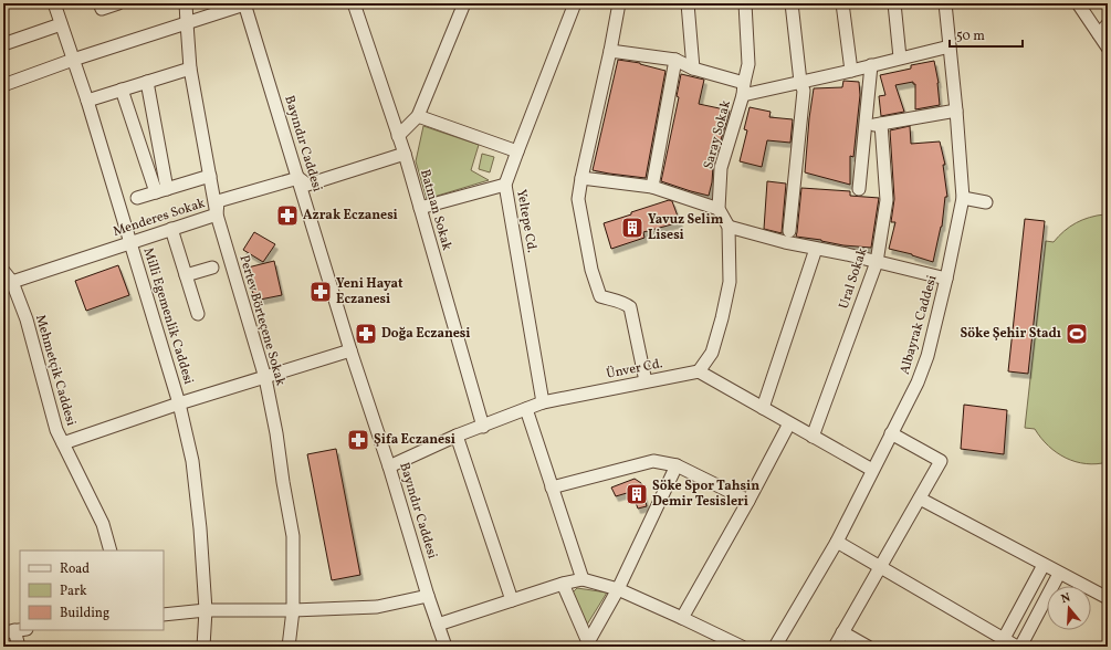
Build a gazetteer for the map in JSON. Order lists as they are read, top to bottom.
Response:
{
  "streets": {
    "street": [
      "Saray Sokak",
      "Bayındır Caddesi",
      "Batman Sokak",
      "Menderes Sokak",
      "Yeltepe Cd.",
      "Ural Sokak",
      "Milli Egemenlik Caddesi",
      "Pertev Börteçene Sokak",
      "Albayrak Caddesi",
      "Ünver Cd.",
      "Mehmetçik Caddesi"
    ]
  },
  "crossings": [
    ["Bayındır Caddesi", "Menderes Sokak"],
    ["Bayındır Caddesi", "Ünver Cd."],
    ["Batman Sokak", "Menderes Sokak"],
    ["Batman Sokak", "Ünver Cd."],
    ["Menderes Sokak", "Milli Egemenlik Caddesi"],
    ["Menderes Sokak", "Pertev Börteçene Sokak"],
    ["Menderes Sokak", "Mehmetçik Caddesi"],
    ["Yeltepe Cd.", "Ünver Cd."]
  ],
  "places": {
    "pharmacy": [
      "Azrak Eczanesi",
      "Yeni Hayat Eczanesi",
      "Doğa Eczanesi",
      "Şifa Eczanesi"
    ],
    "building": ["Yavuz Selim Lisesi", "Söke Spor Tahsin Demir Tesisleri"],
    "sports": ["Söke Şehir Stadı"]
  },
  "legend": ["Road", "Park", "Building"],
  "scale_bar": "50 m",
  "north": "top"
}
